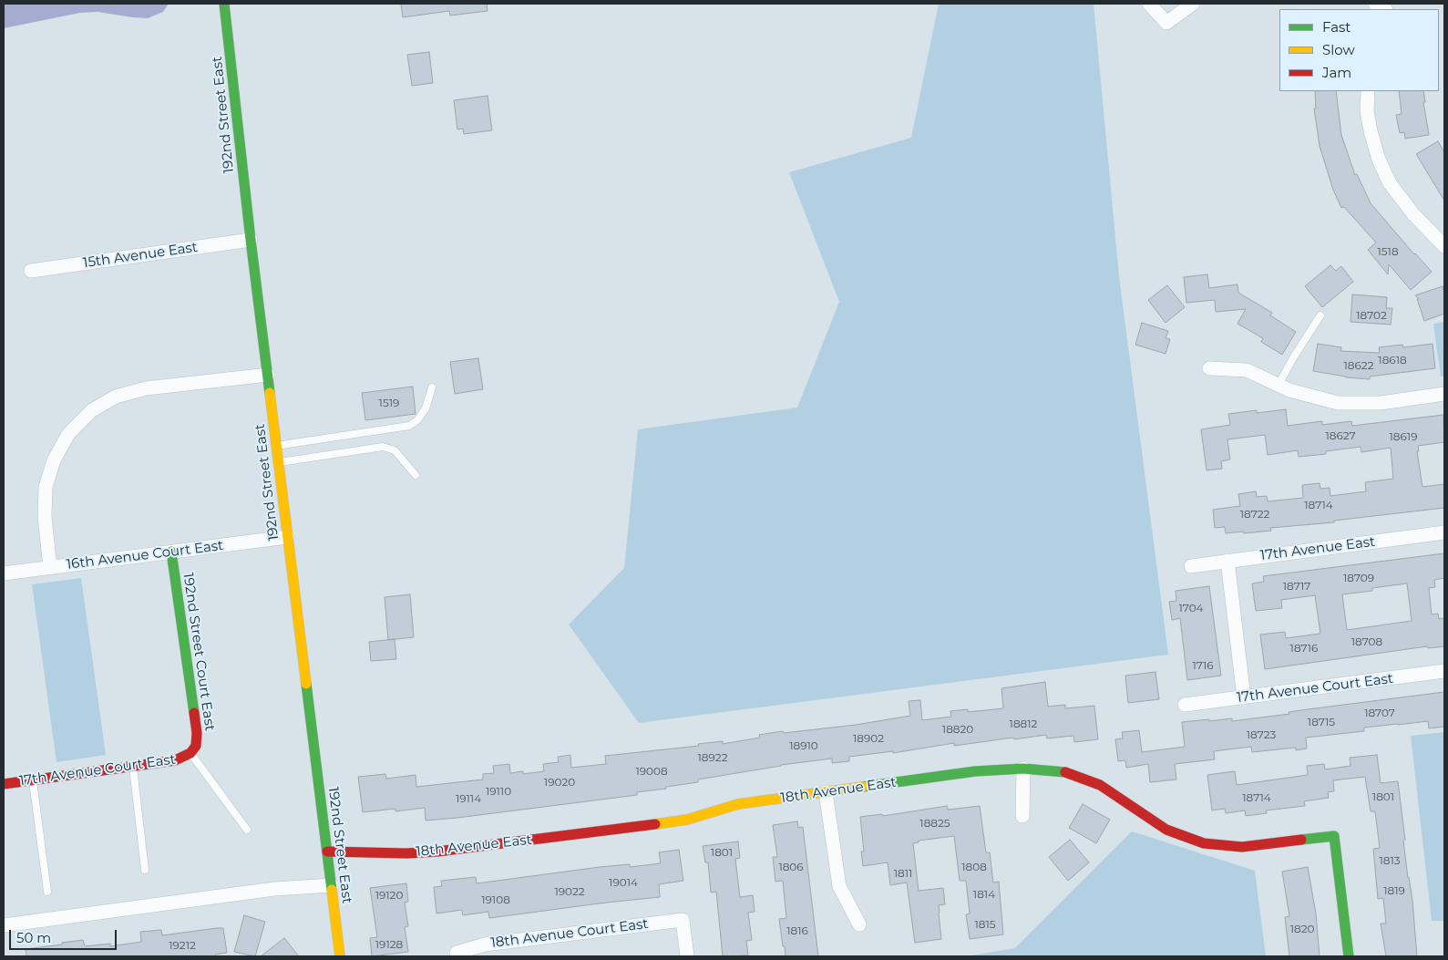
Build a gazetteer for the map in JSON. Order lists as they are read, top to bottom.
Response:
{
  "streets": {
    "street": [
      "192nd Street East",
      "15th Avenue East",
      "17th Avenue East",
      "16th Avenue Court East",
      "192nd Street Court East",
      "17th Avenue Court East",
      "18th Avenue East",
      "18th Avenue Court East"
    ]
  },
  "crossings": [
    ["192nd Street East", "15th Avenue East"],
    ["192nd Street East", "16th Avenue Court East"],
    ["192nd Street East", "18th Avenue East"],
    ["16th Avenue Court East", "192nd Street Court East"],
    ["192nd Street Court East", "17th Avenue Court East"]
  ],
  "house_numbers": [
    "1518",
    "18702",
    "18618",
    "18622",
    "1519",
    "18627",
    "18619",
    "18714",
    "18722",
    "18709",
    "18717",
    "1704",
    "18708",
    "18716",
    "1716",
    "18707",
    "18715",
    "18812",
    "18820",
    "18723",
    "18902",
    "18910",
    "18922",
    "19008",
    "19020",
    "19110",
    "1801",
    "18714",
    "19114",
    "18825",
    "1801",
    "1813",
    "1806",
    "1808",
    "1811",
    "19014",
    "1819",
    "19022",
    "1814",
    "19120",
    "19108",
    "1815",
    "1820",
    "1816",
    "19128",
    "19212"
  ],
  "legend": ["Fast", "Slow", "Jam"],
  "scale_bar": "50 m"
}
